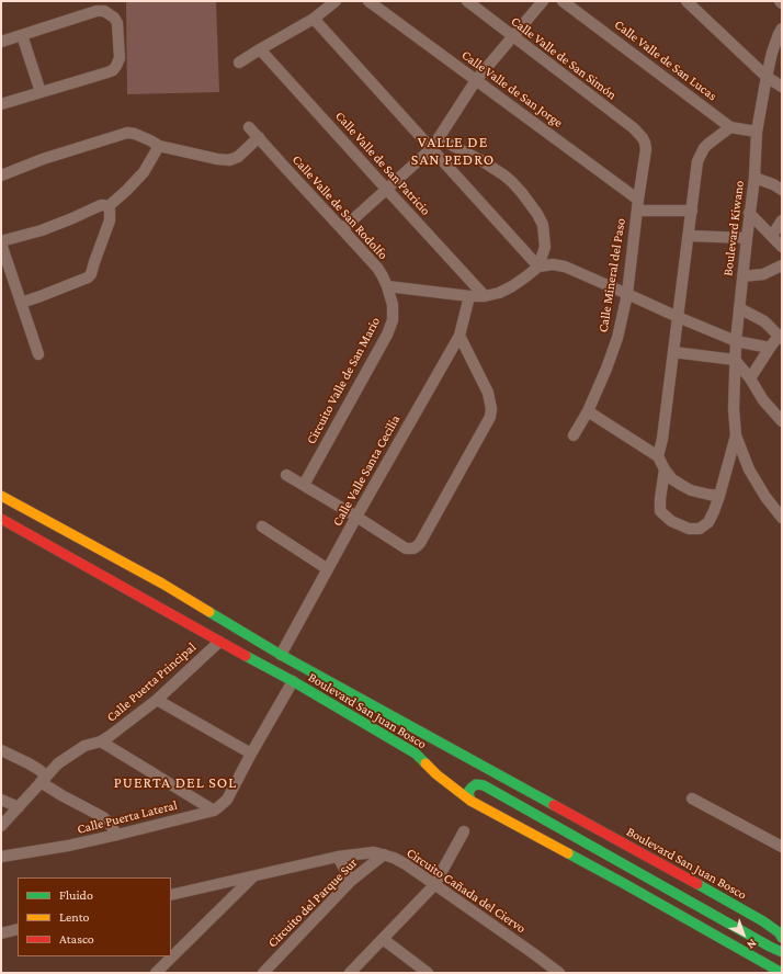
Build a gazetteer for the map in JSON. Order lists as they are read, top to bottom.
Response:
{
  "streets": {
    "main road": ["Boulevard San Juan Bosco"],
    "street": [
      "Calle Valle de San Simón",
      "Calle Valle de San Lucas",
      "Calle Valle de San Jorge",
      "Calle Valle de San Patricio",
      "Calle Valle de San Rodolfo",
      "Boulevard Kiwano",
      "Calle Mineral del Paso",
      "Circuito Valle de San Mario",
      "Calle Valle Santa Cecilia",
      "Calle Puerta Principal",
      "Calle Puerta Lateral",
      "Circuito Cañada del Ciervo",
      "Circuito del Parque Sur"
    ]
  },
  "crossings": [
    ["Calle Valle de San Simón", "Calle Mineral del Paso"],
    ["Calle Valle de San Lucas", "Boulevard Kiwano"],
    ["Calle Valle de San Jorge", "Calle Mineral del Paso"],
    ["Calle Valle de San Rodolfo", "Circuito Valle de San Mario"],
    ["Calle Valle Santa Cecilia", "Boulevard San Juan Bosco"],
    ["Calle Puerta Principal", "Boulevard San Juan Bosco"],
    ["Circuito Cañada del Ciervo", "Circuito del Parque Sur"]
  ],
  "districts": ["VALLE DE SAN PEDRO", "PUERTA DEL SOL"],
  "legend": ["Fluido", "Lento", "Atasco"],
  "north": "bottom right"
}
